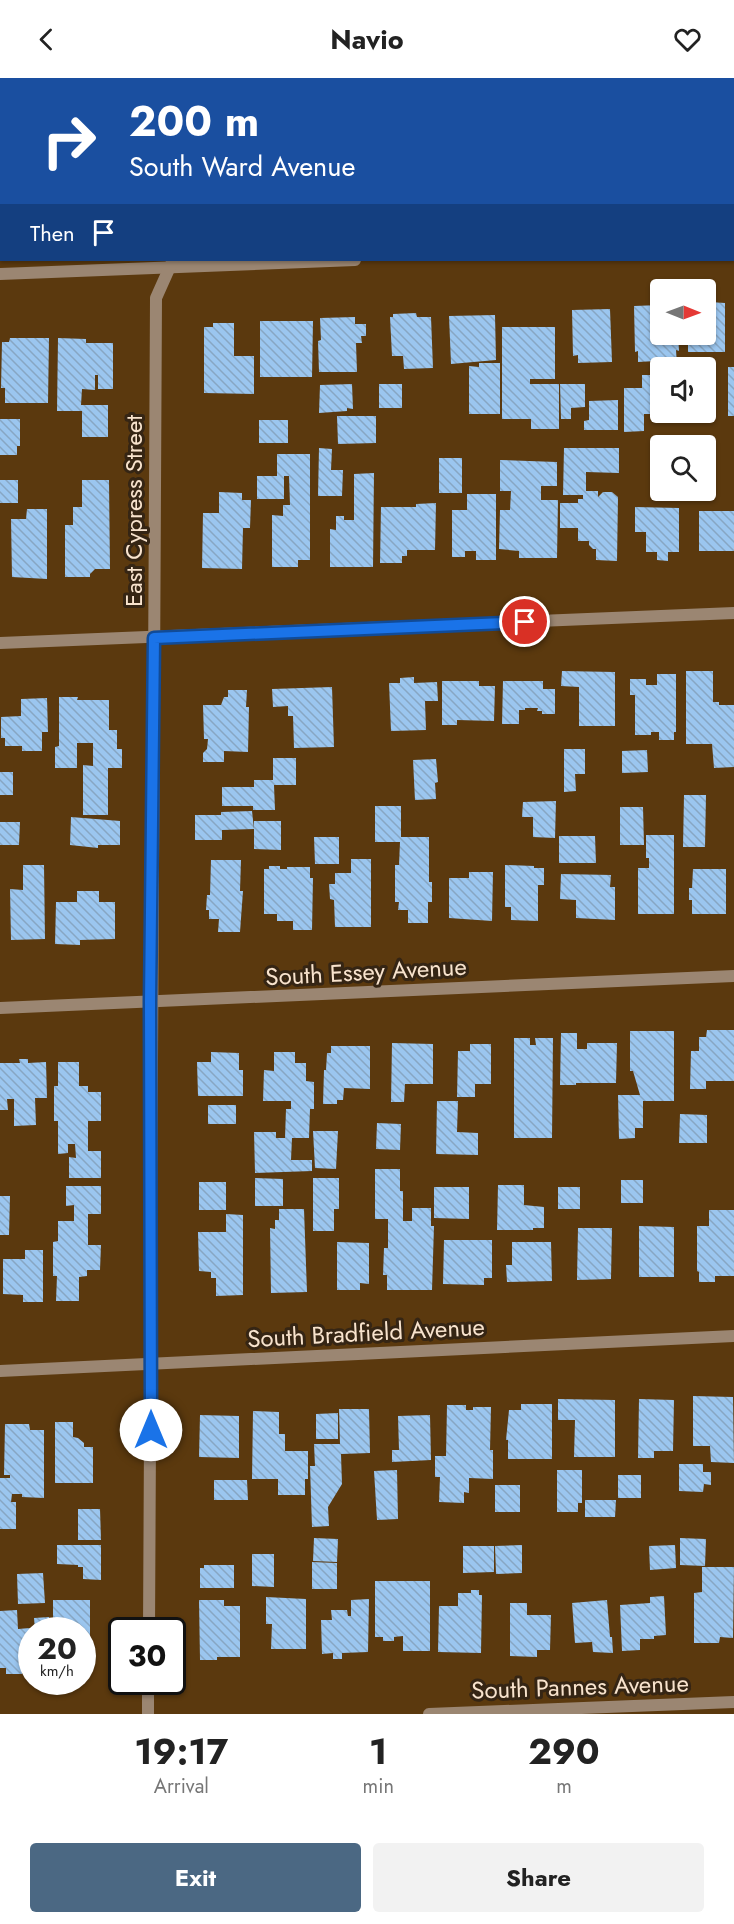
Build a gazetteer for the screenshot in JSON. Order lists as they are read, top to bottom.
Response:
{
  "streets": {
    "street": [
      "East Cypress Street",
      "South Essey Avenue",
      "South Bradfield Avenue",
      "South Pannes Avenue"
    ]
  },
  "crossings": [
    ["East Cypress Street", "South Essey Avenue"],
    ["East Cypress Street", "South Bradfield Avenue"]
  ],
  "north": "right",
  "page": {
    "header": "Navio",
    "turn": ["200 m", "South Ward Avenue"],
    "then": "Then",
    "speed": "20 km/h",
    "limit": "30",
    "eta": [
      "19:17",
      "Arrival",
      "1",
      "min",
      "290",
      "m"
    ],
    "buttons": ["Exit", "Share"]
  }
}
